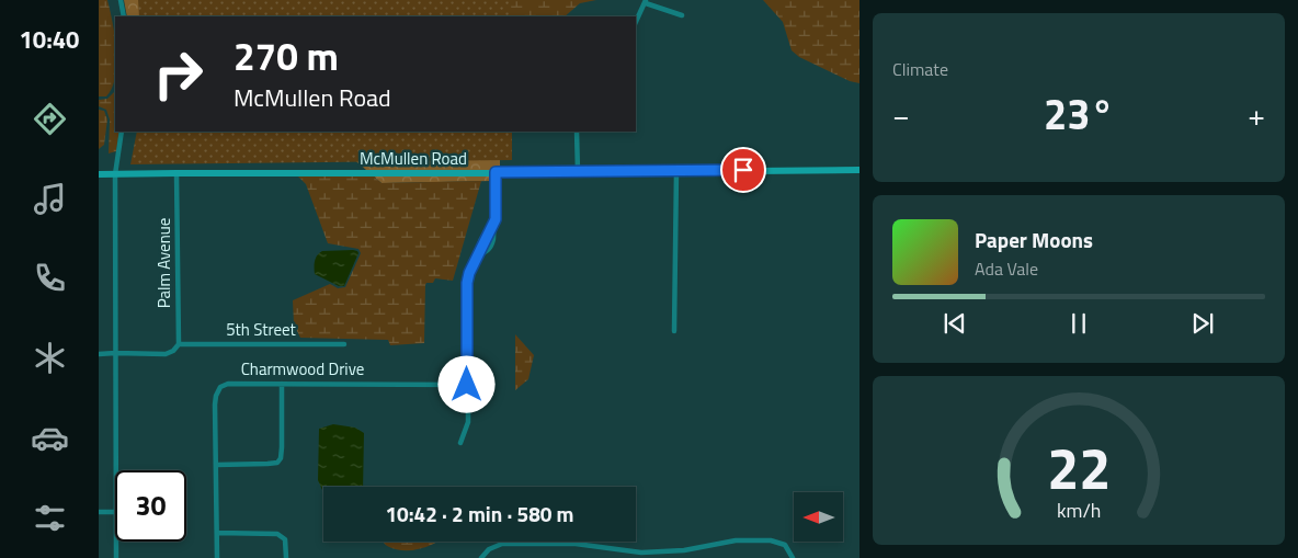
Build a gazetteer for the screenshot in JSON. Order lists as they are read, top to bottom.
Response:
{
  "streets": {
    "street": [
      "McMullen Road",
      "Palm Avenue",
      "5th Street",
      "Charmwood Drive"
    ]
  },
  "crossings": [
    ["McMullen Road", "Palm Avenue"],
    ["Palm Avenue", "5th Street"]
  ],
  "north": "left",
  "page": {
    "tabs": "10:40",
    "tile": "Climate",
    "turn": ["270 m", "McMullen Road"],
    "heat": ["−", "23°", "+"],
    "song": ["Paper Moons", "Ada Vale"],
    "limit": "30",
    "trip": "10:42 · 2 min · 580 m",
    "gauge": ["22", "km/h"]
  }
}
